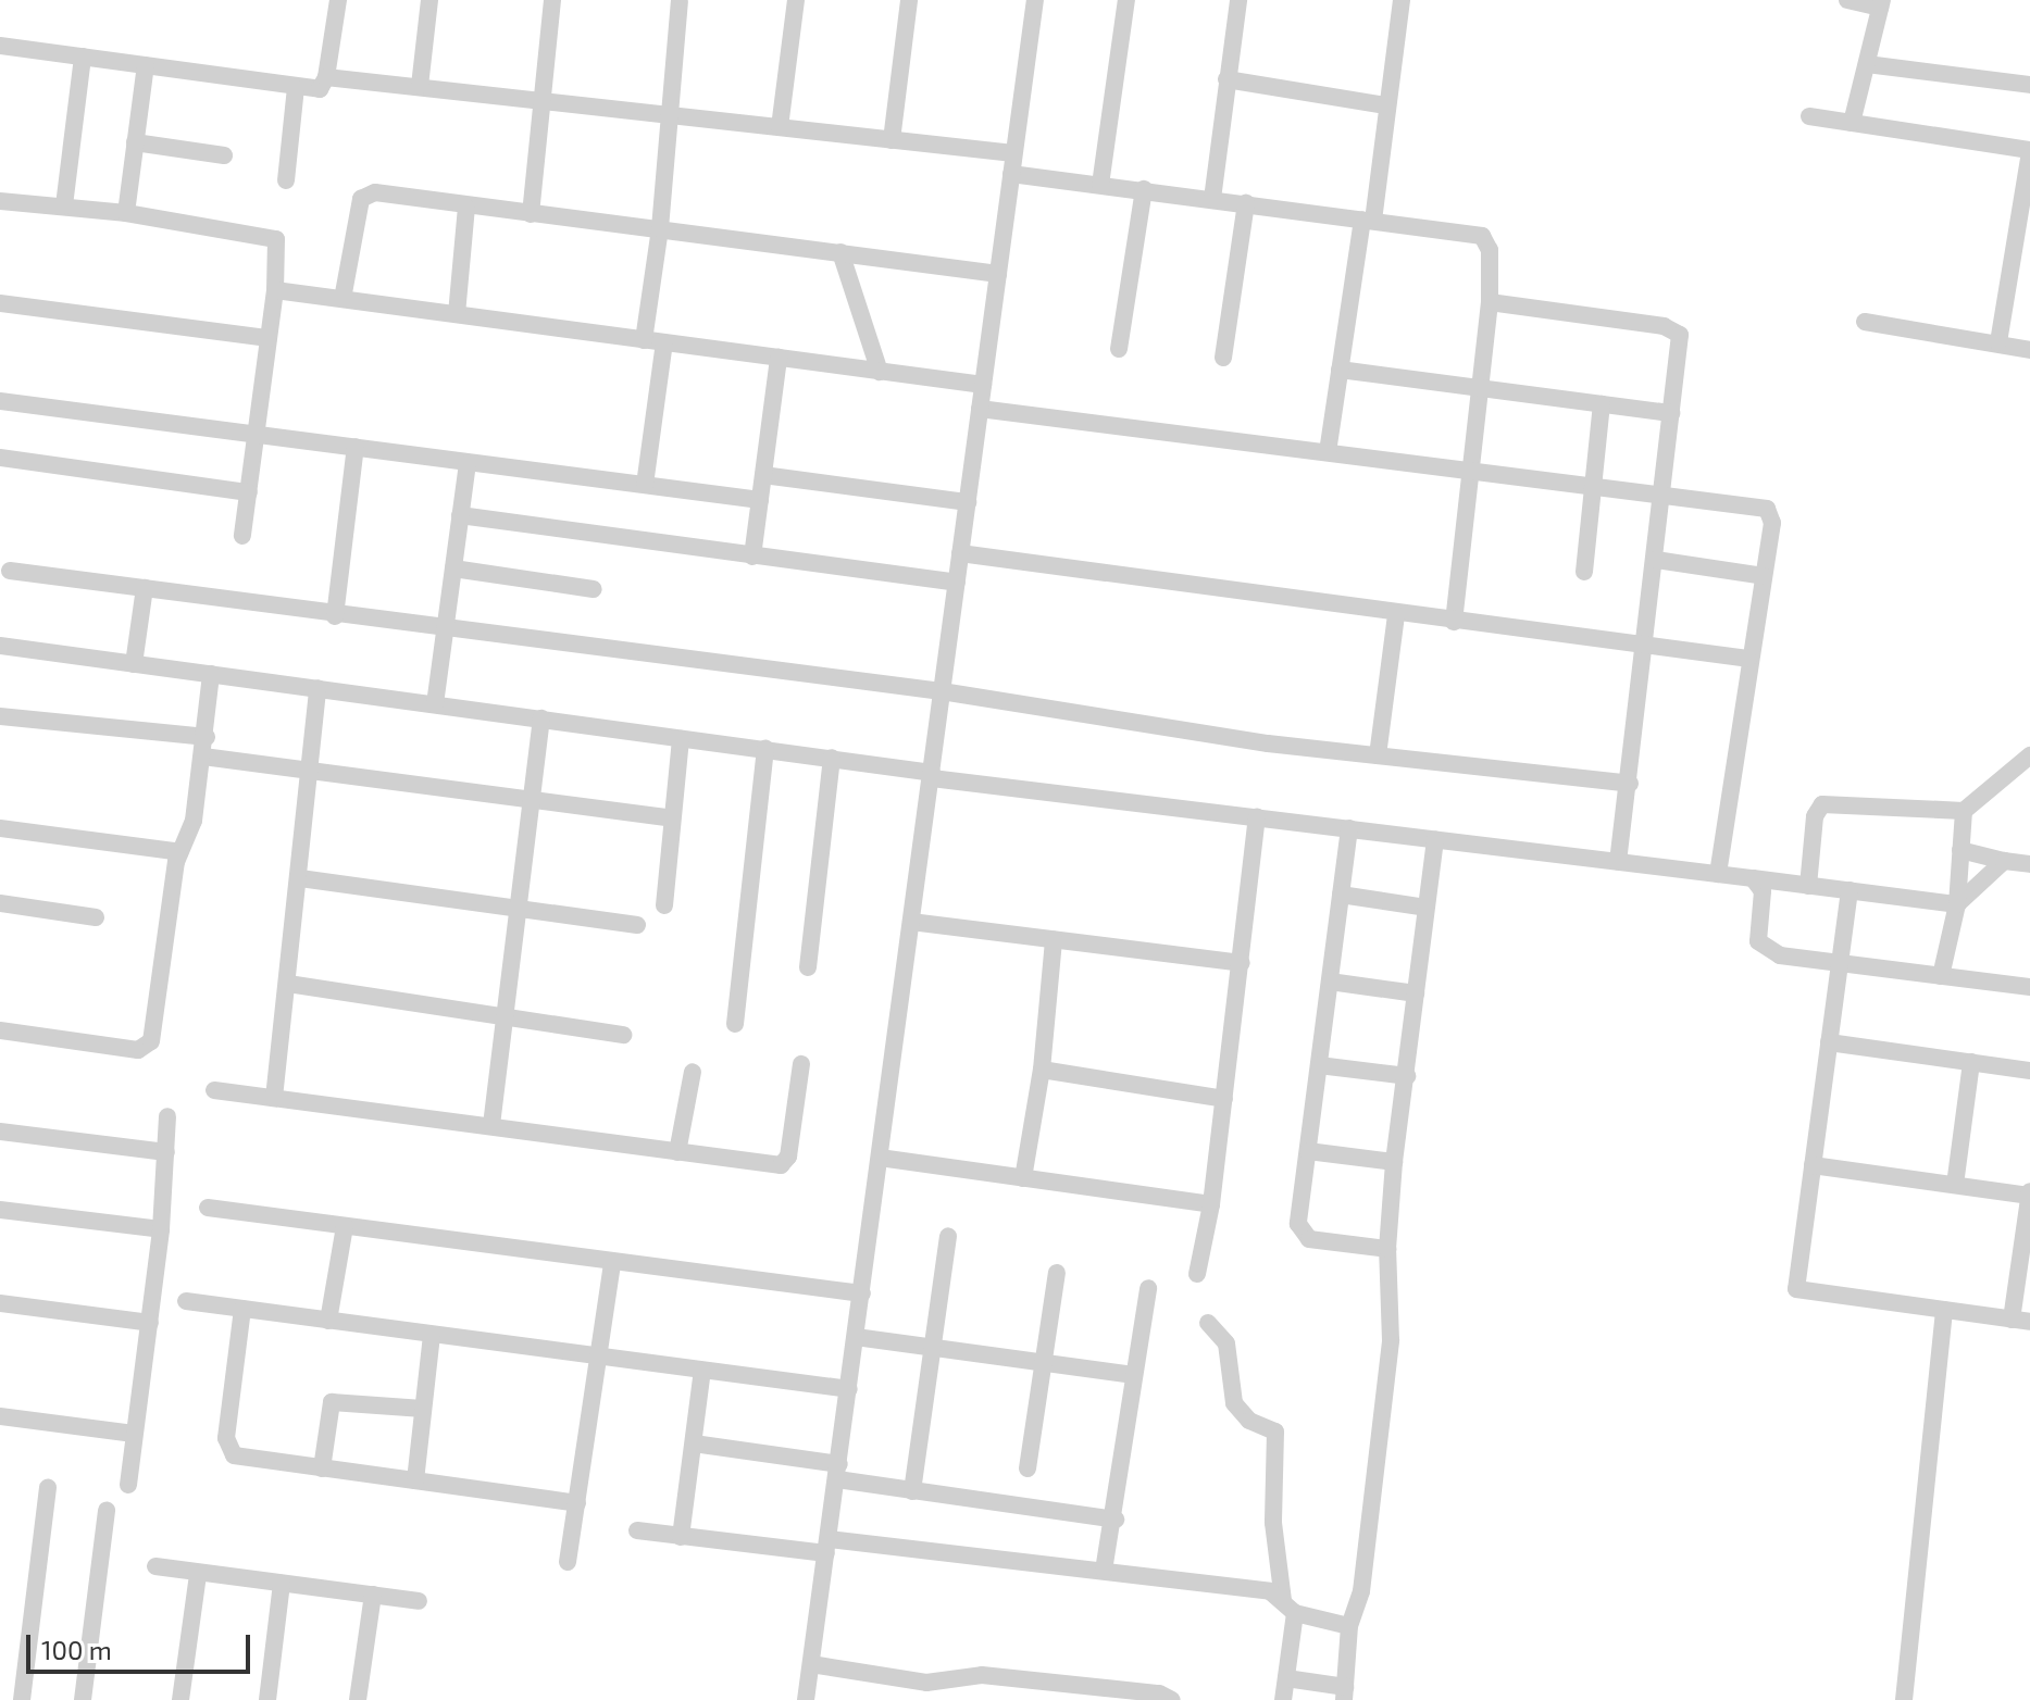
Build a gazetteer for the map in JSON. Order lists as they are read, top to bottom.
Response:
{
  "scale_bar": "100 m"
}
